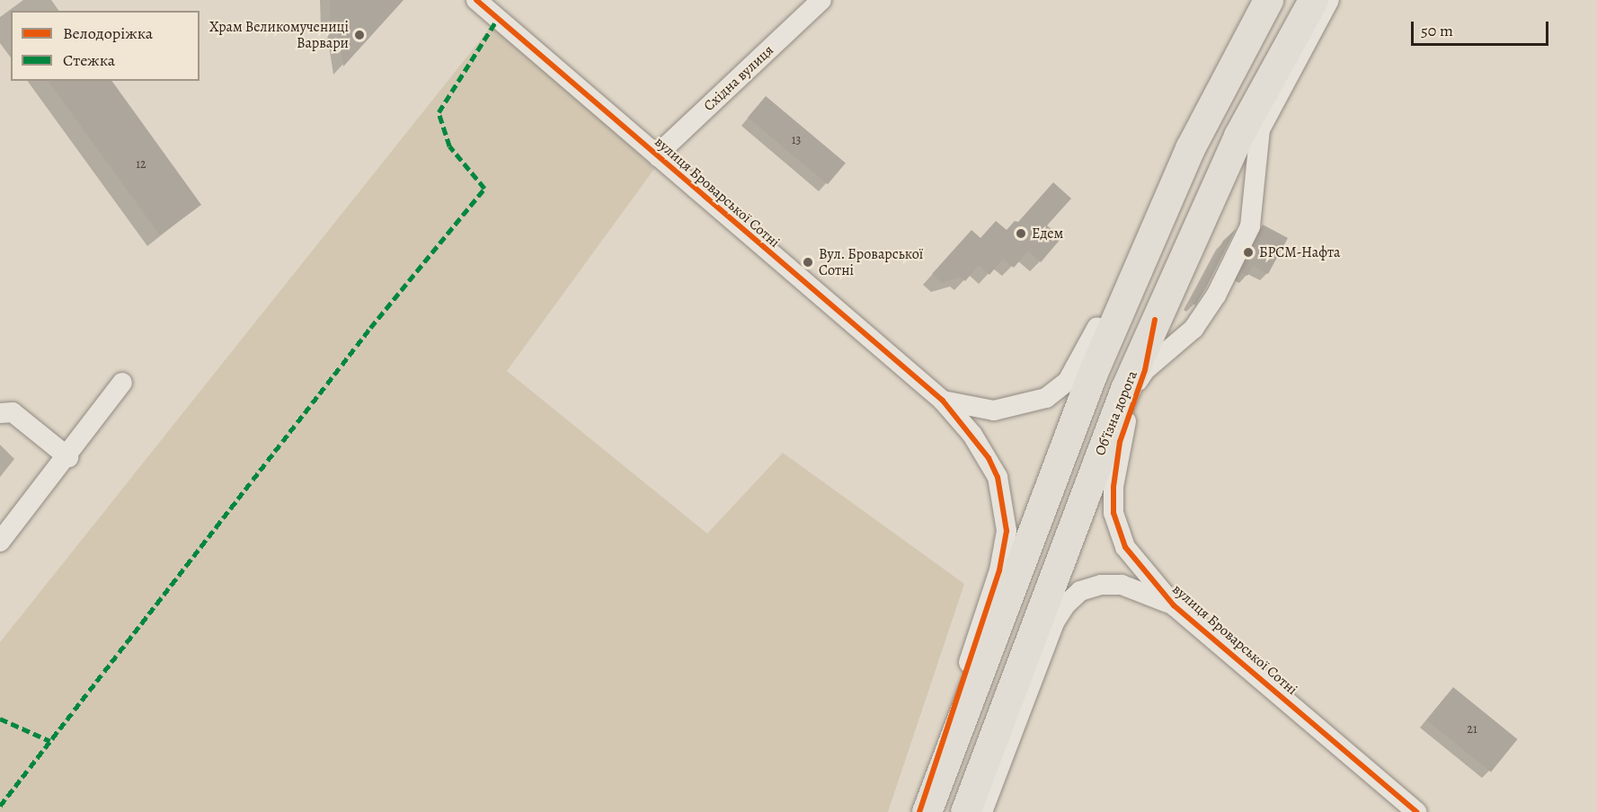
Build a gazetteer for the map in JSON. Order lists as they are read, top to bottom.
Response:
{
  "streets": {
    "highway": ["Обʼїзна дорога"],
    "street": ["Східна вулиця", "вулиця Броварської Сотні"]
  },
  "crossings": [
    ["Східна вулиця", "вулиця Броварської Сотні"],
    ["вулиця Броварської Сотні", "Обʼїзна дорога"]
  ],
  "places": [
    "Храм Великомучениці Варвари",
    "Едем",
    "БРСМ-Нафта",
    "Вул. Броварської Cотні"
  ],
  "house_numbers": ["13", "12", "21"],
  "legend": ["Велодоріжка", "Стежка"],
  "scale_bar": "50 m"
}
